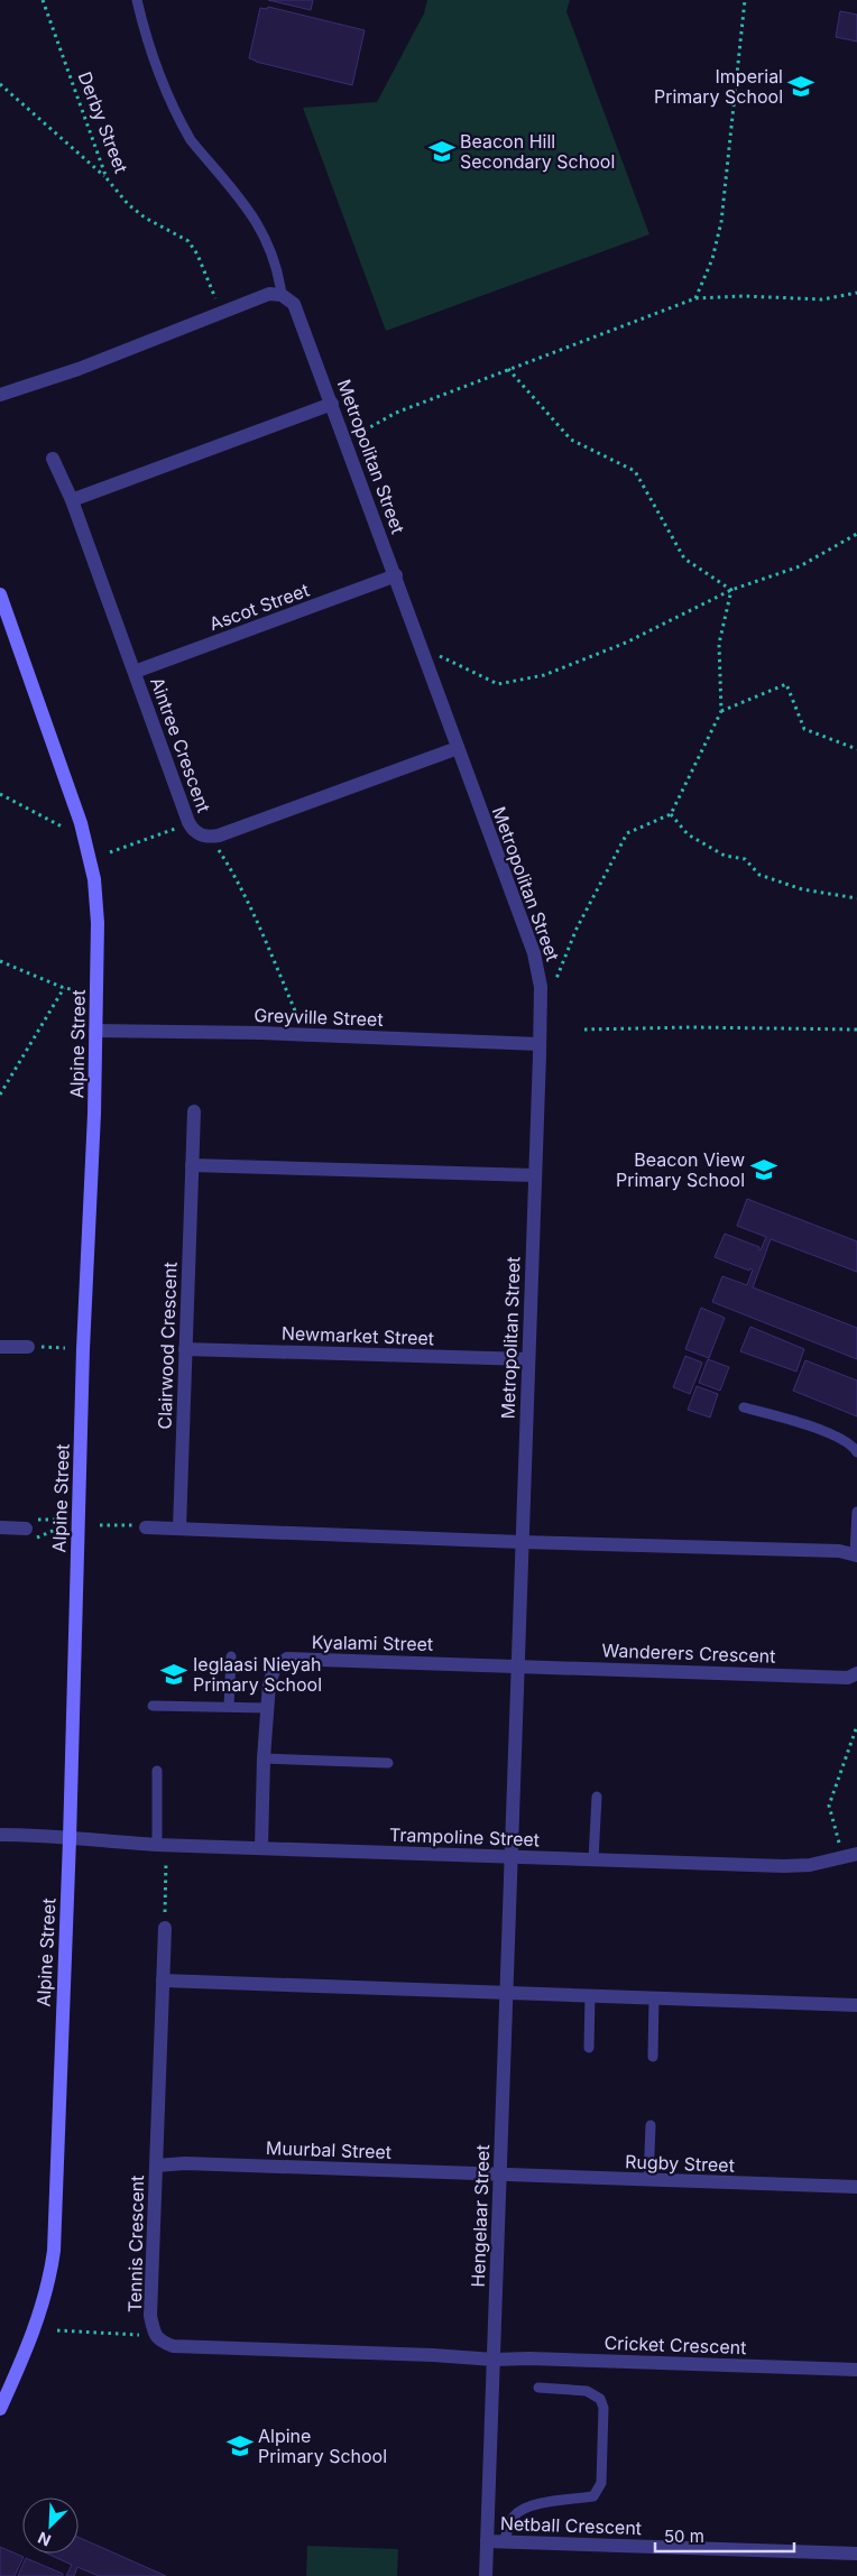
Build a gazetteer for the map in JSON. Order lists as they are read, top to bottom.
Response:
{
  "streets": {
    "street": [
      "Metropolitan Street",
      "Ascot Street",
      "Aintree Crescent",
      "Greyville Street",
      "Alpine Street",
      "Newmarket Street",
      "Clairwood Crescent",
      "Kyalami Street",
      "Wanderers Crescent",
      "Trampoline Street",
      "Muurbal Street",
      "Rugby Street",
      "Hengelaar Street",
      "Tennis Crescent",
      "Cricket Crescent",
      "Netball Crescent"
    ],
    "path": ["Derby Street"]
  },
  "crossings": [
    ["Metropolitan Street", "Ascot Street"],
    ["Metropolitan Street", "Aintree Crescent"],
    ["Metropolitan Street", "Greyville Street"],
    ["Metropolitan Street", "Newmarket Street"],
    ["Metropolitan Street", "Kyalami Street"],
    ["Metropolitan Street", "Wanderers Crescent"],
    ["Metropolitan Street", "Trampoline Street"],
    ["Metropolitan Street", "Hengelaar Street"],
    ["Ascot Street", "Aintree Crescent"],
    ["Greyville Street", "Alpine Street"],
    ["Alpine Street", "Trampoline Street"],
    ["Newmarket Street", "Clairwood Crescent"],
    ["Kyalami Street", "Wanderers Crescent"],
    ["Kyalami Street", "Trampoline Street"],
    ["Trampoline Street", "Hengelaar Street"],
    ["Muurbal Street", "Rugby Street"],
    ["Muurbal Street", "Hengelaar Street"],
    ["Muurbal Street", "Tennis Crescent"],
    ["Rugby Street", "Hengelaar Street"],
    ["Hengelaar Street", "Tennis Crescent"],
    ["Hengelaar Street", "Cricket Crescent"],
    ["Hengelaar Street", "Netball Crescent"],
    ["Tennis Crescent", "Cricket Crescent"]
  ],
  "places": {
    "school or university": [
      "Imperial Primary School",
      "Beacon Hill Secondary School",
      "Beacon View Primary School",
      "Ieglaasi Nieyah Primary School",
      "Alpine Primary School"
    ]
  },
  "scale_bar": "50 m",
  "north": "bottom left"
}
